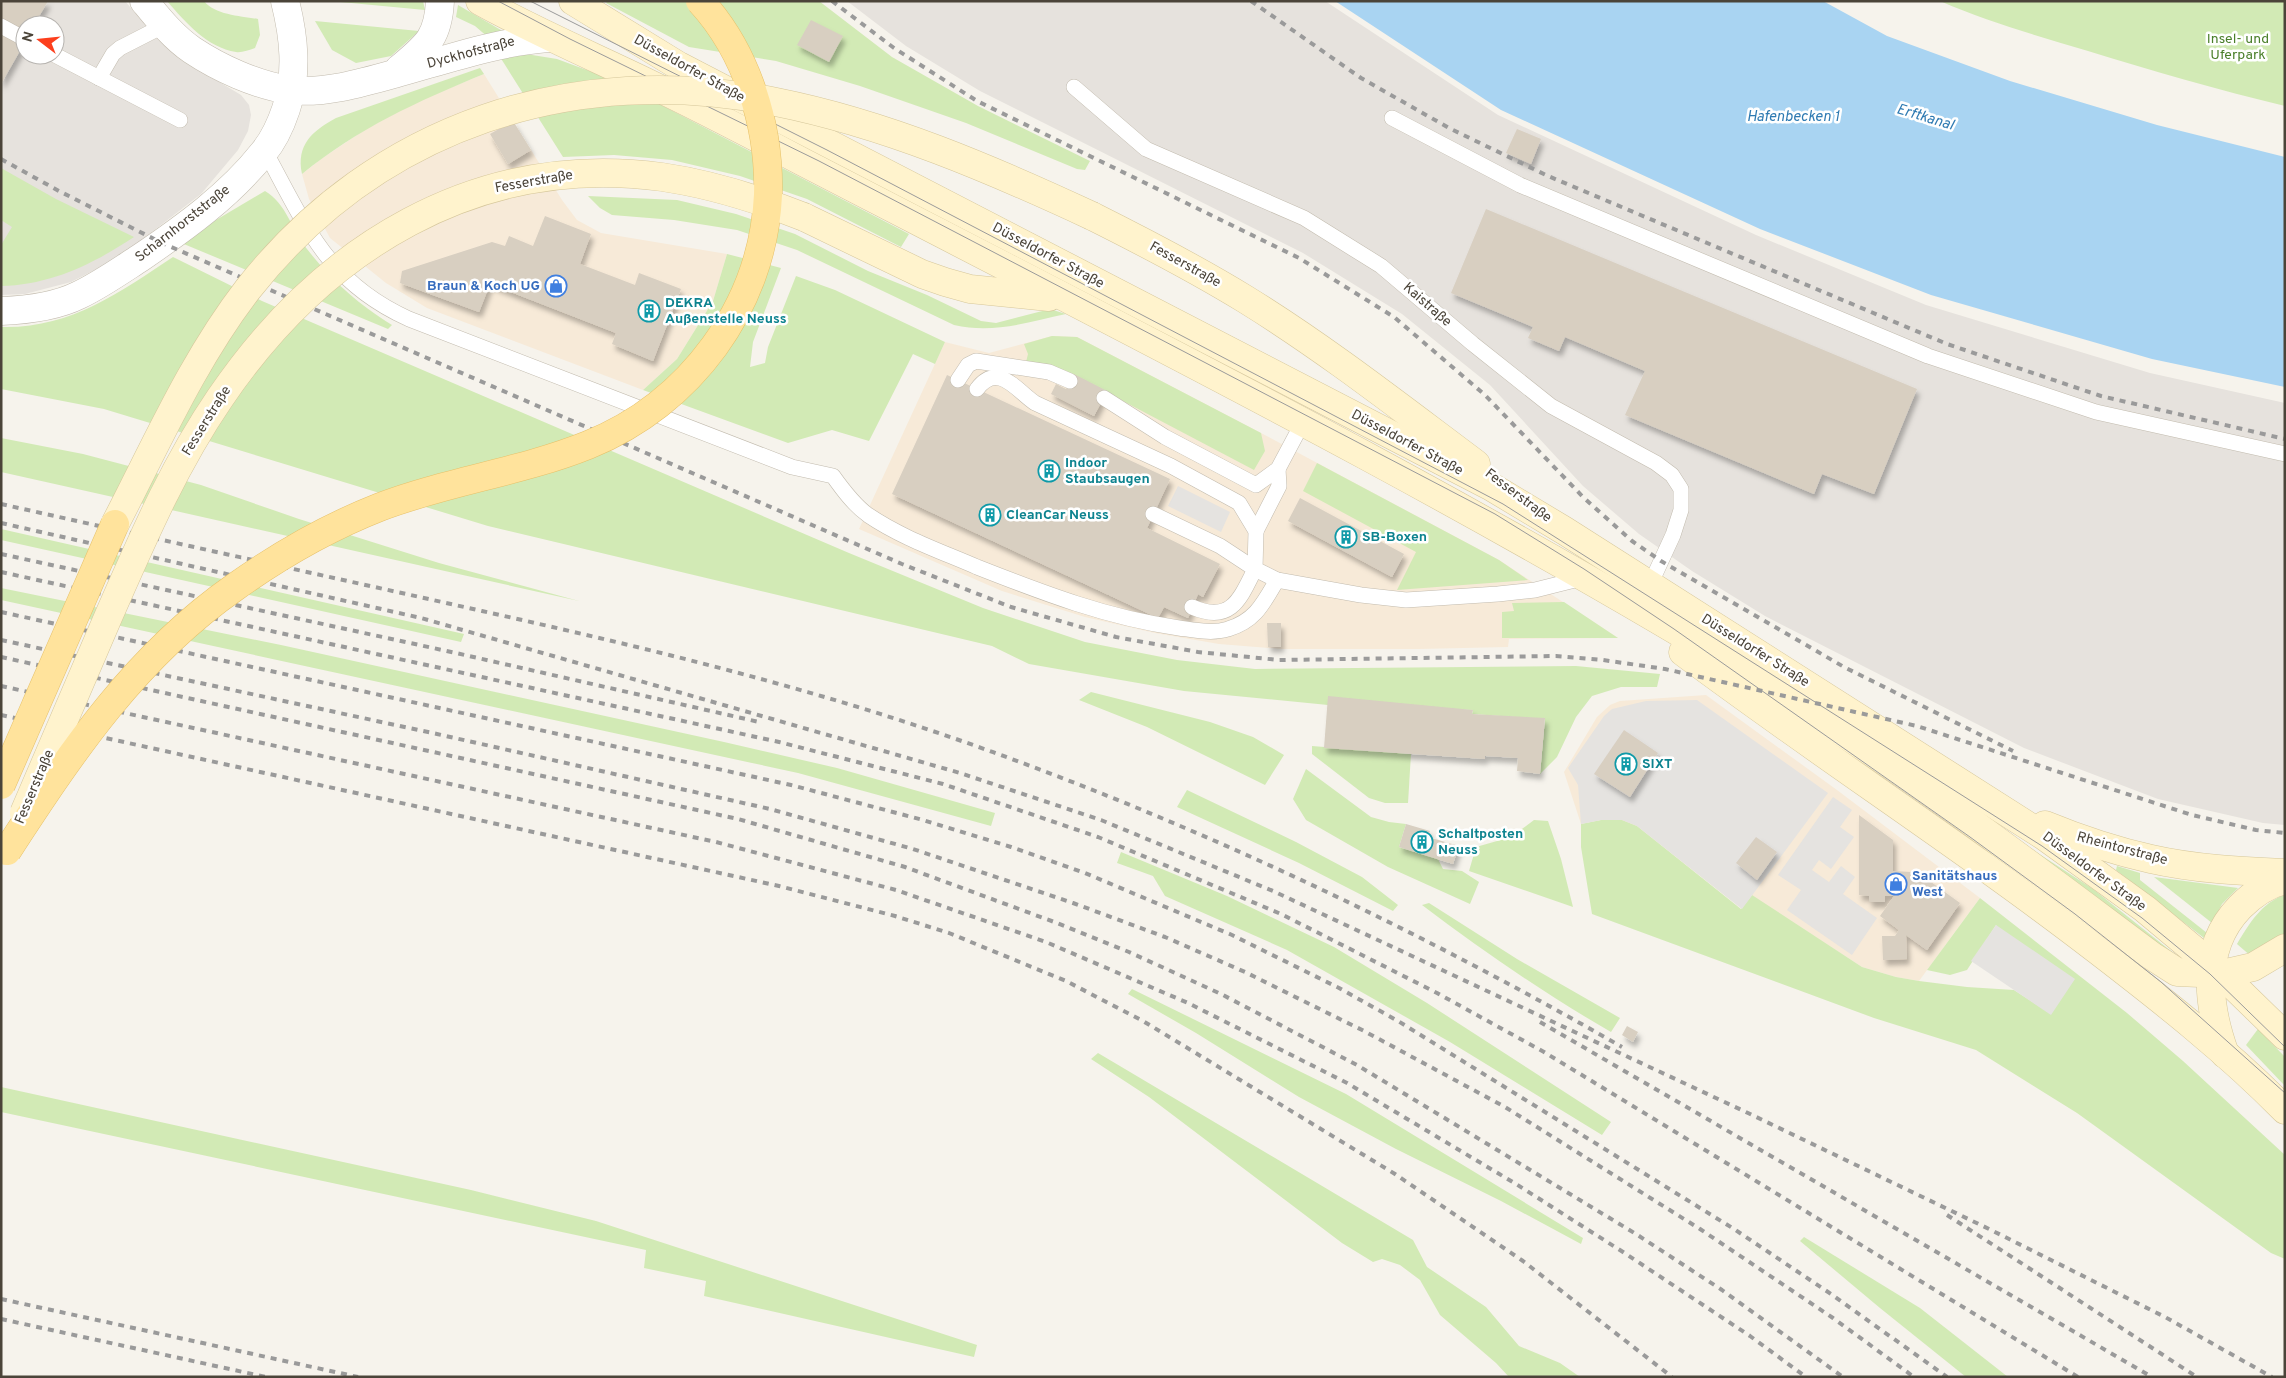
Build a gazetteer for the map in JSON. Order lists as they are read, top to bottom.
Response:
{
  "streets": {
    "main road": ["Düsseldorfer Straße", "Fesserstraße", "Rheintorstraße"],
    "street": ["Dyckhofstraße", "Scharnhorststraße"],
    "lane": ["Kaistraße"]
  },
  "crossings": [
    ["Dyckhofstraße", "Düsseldorfer Straße"],
    ["Dyckhofstraße", "Scharnhorststraße"],
    ["Düsseldorfer Straße", "Fesserstraße"],
    ["Düsseldorfer Straße", "Kaistraße"],
    ["Düsseldorfer Straße", "Rheintorstraße"]
  ],
  "water": ["Hafenbecken 1", "Erftkanal"],
  "parks": ["Insel- und Uferpark"],
  "places": {
    "shop": ["Braun & Koch UG", "Sanitätshaus West"],
    "building": [
      "DEKRA Außenstelle Neuss",
      "Indoor Staubsaugen",
      "CleanCar Neuss",
      "SB-Boxen",
      "SIXT",
      "Schaltposten Neuss"
    ]
  },
  "north": "left"
}
